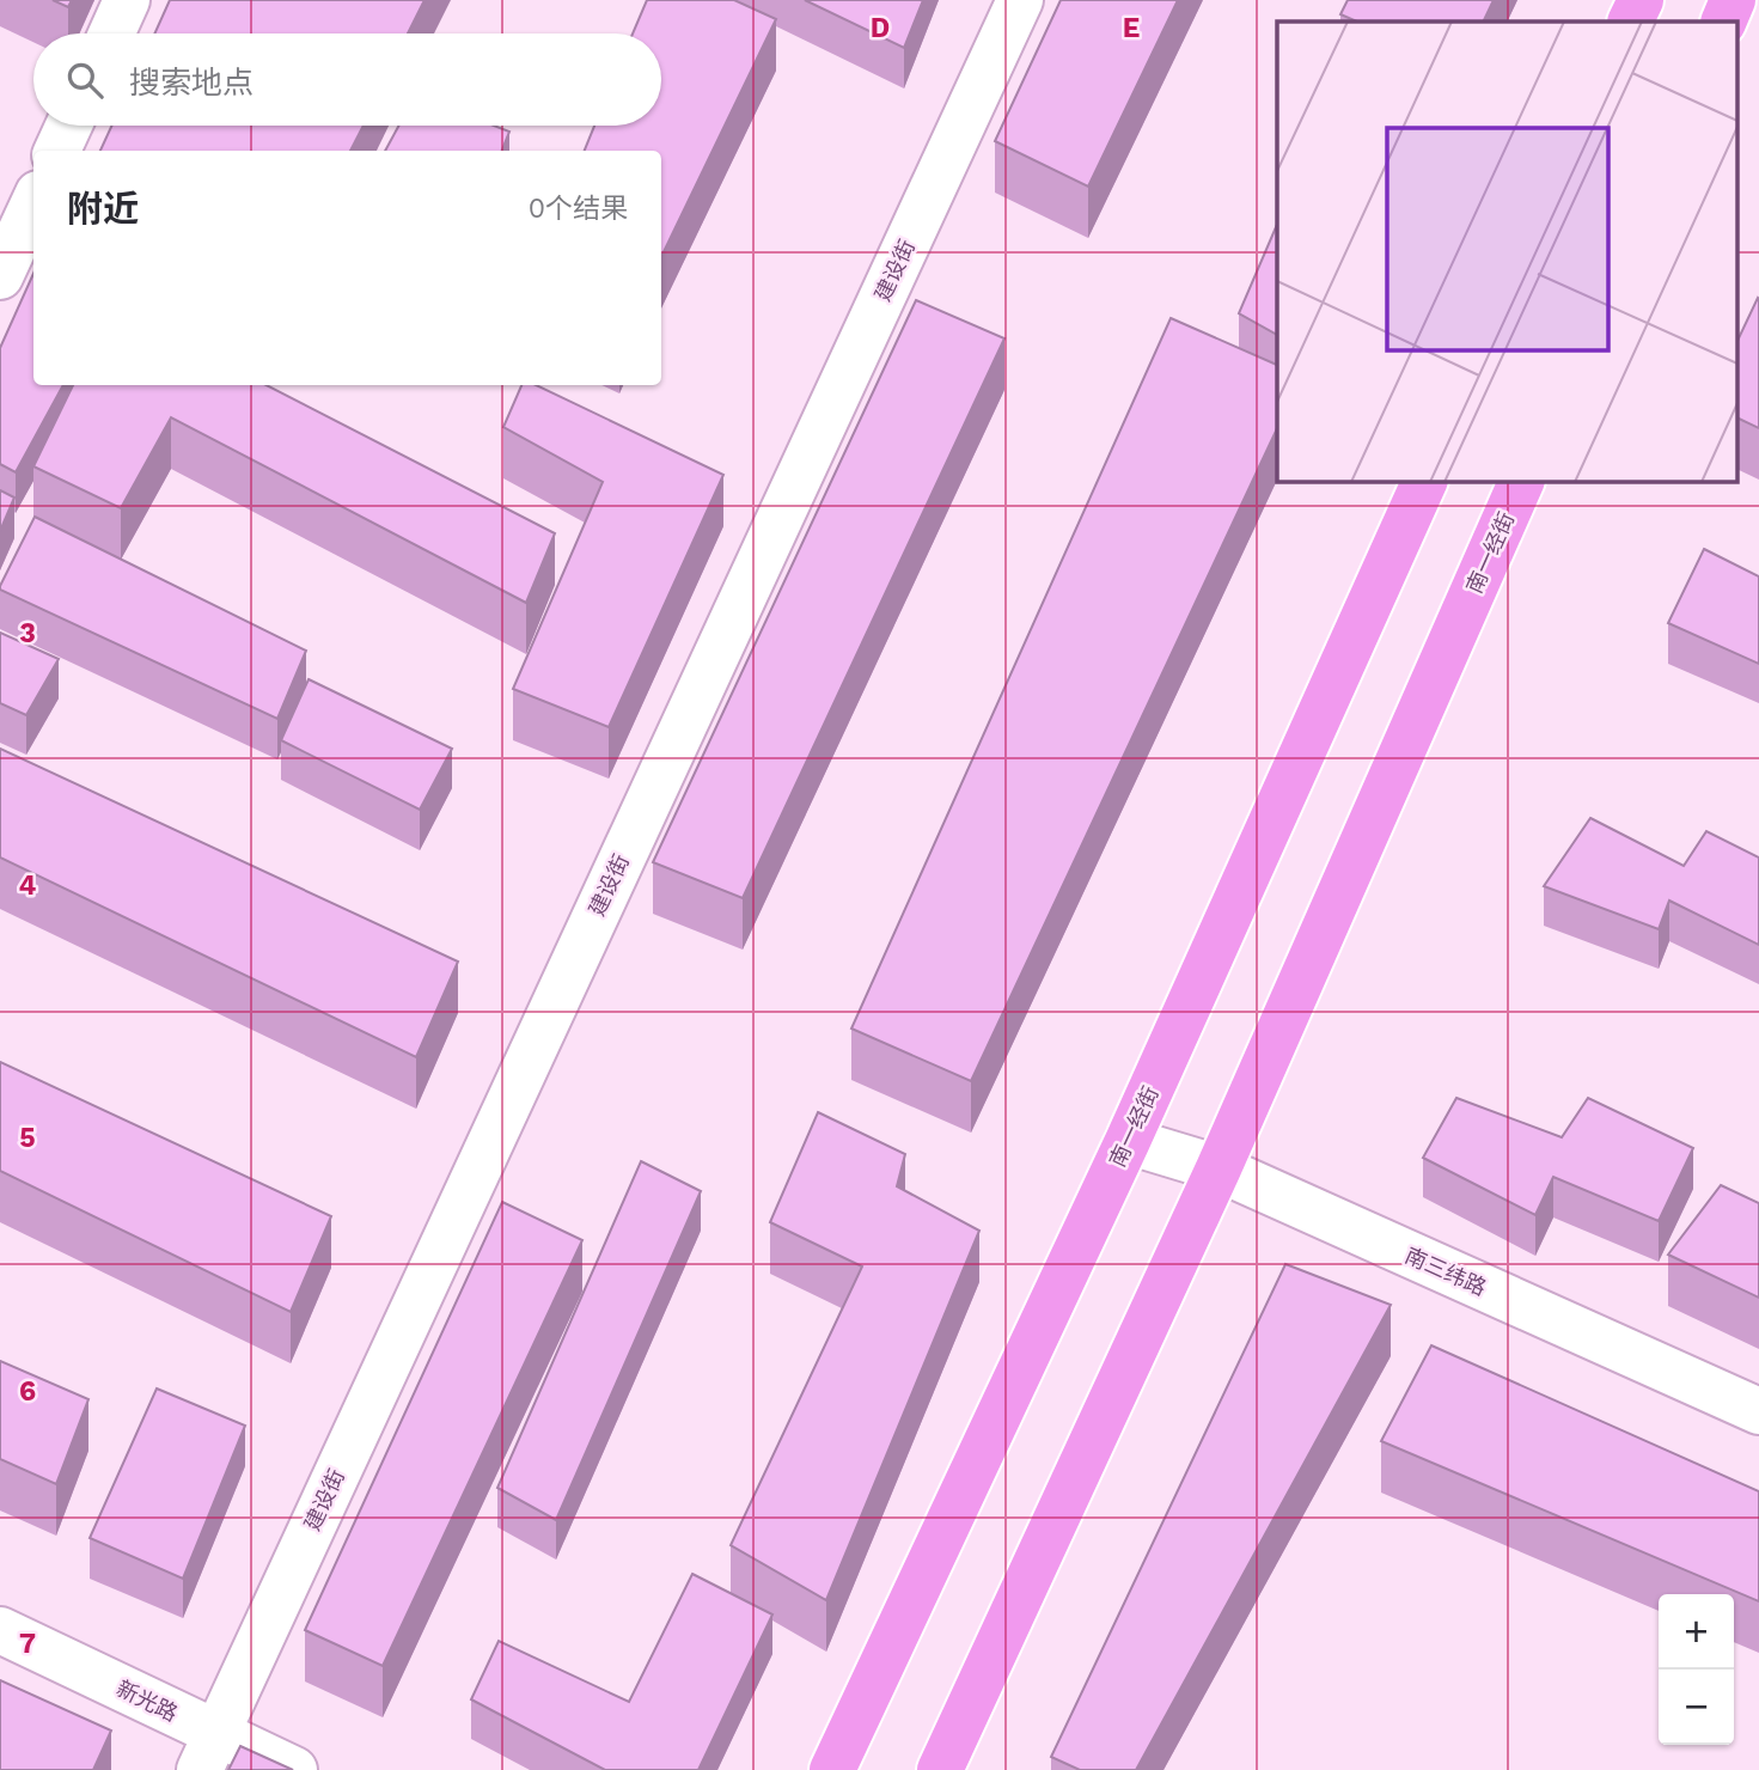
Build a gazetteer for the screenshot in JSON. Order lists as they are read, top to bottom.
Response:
{
  "streets": {
    "highway": ["南一经街"],
    "street": ["建设街", "南三纬路", "新光路"]
  },
  "crossings": [
    ["建设街", "新光路"],
    ["南一经街", "南三纬路"]
  ],
  "page": {
    "search": "搜索地点",
    "heading": ["附近", "0个结果"],
    "map_buttons": ["+", "−"]
  },
  "grid": {
    "columns": ["D", "E"],
    "rows": [
      "3",
      "4",
      "5",
      "6",
      "7"
    ]
  }
}
